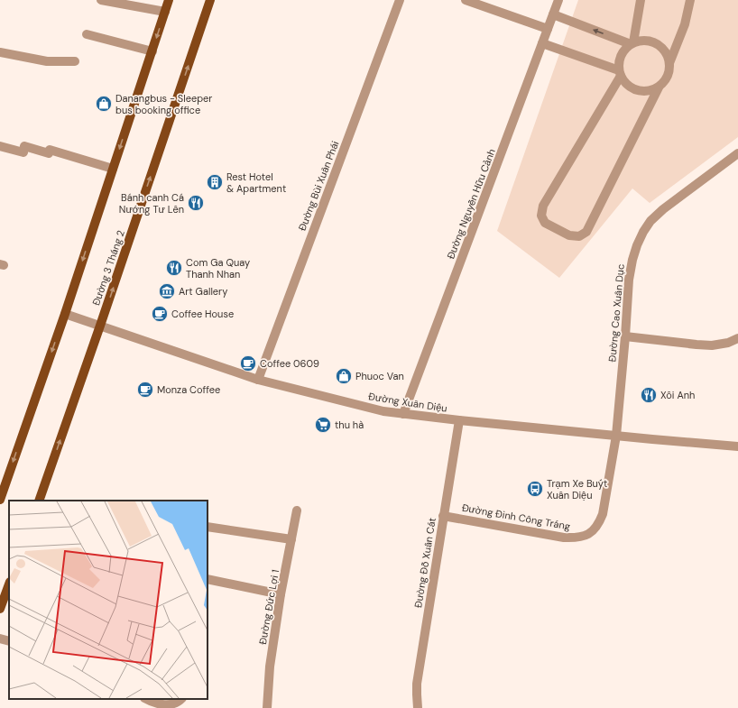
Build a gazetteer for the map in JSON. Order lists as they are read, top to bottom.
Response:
{
  "streets": {
    "main road": ["Đường 3 Tháng 2"],
    "street": [
      "Đường Bùi Xuân Phái",
      "Đường Nguyễn Hữu Cảnh",
      "Đường Cao Xuân Dục",
      "Đường Xuân Diệu",
      "Đường Đinh Công Tráng",
      "Đường Đỗ Xuân Cát",
      "Đường Đức Lợi 1"
    ]
  },
  "crossings": [
    ["Đường Bùi Xuân Phái", "Đường Xuân Diệu"],
    ["Đường Nguyễn Hữu Cảnh", "Đường Xuân Diệu"],
    ["Đường 3 Tháng 2", "Đường Xuân Diệu"],
    ["Đường Cao Xuân Dục", "Đường Xuân Diệu"],
    ["Đường Cao Xuân Dục", "Đường Đinh Công Tráng"],
    ["Đường Xuân Diệu", "Đường Đinh Công Tráng"],
    ["Đường Xuân Diệu", "Đường Đỗ Xuân Cát"],
    ["Đường Đinh Công Tráng", "Đường Đỗ Xuân Cát"]
  ],
  "places": {
    "shop": ["Danangbus - Sleeper bus booking office", "Phuoc Van"],
    "building": ["Rest Hotel & Apartment"],
    "restaurant": ["Bánh canh Cá Nướng Tư Lên", "Com Ga Quay Thanh Nhan", "Xôi Anh"],
    "museum": ["Art Gallery"],
    "cafe": ["Coffee House", "Coffee 0609", "Monza Coffee"],
    "supermarket": ["thu hà"],
    "bus stop": ["Trạm Xe Buýt Xuân Diệu"]
  }
}
